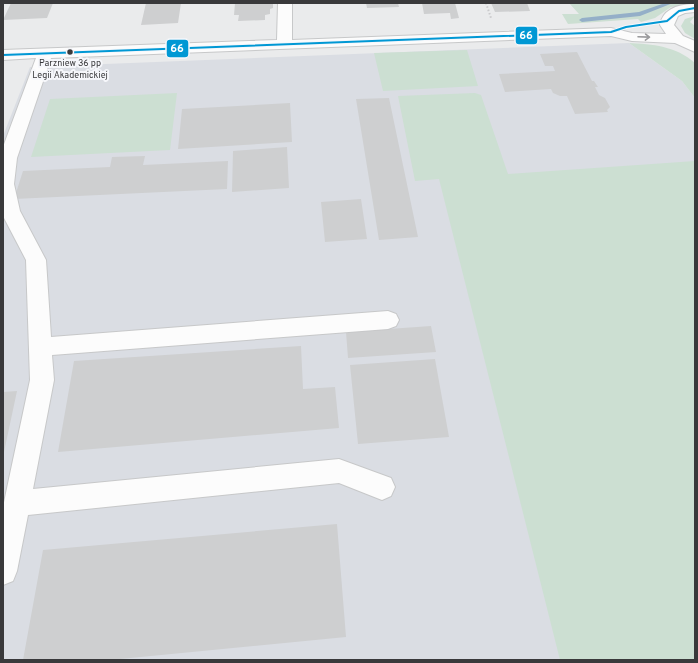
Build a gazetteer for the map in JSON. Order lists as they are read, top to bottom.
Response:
{
  "places": ["Parzniew 36 pp Legii Akademickiej"],
  "lines": ["transit line 66"]
}
